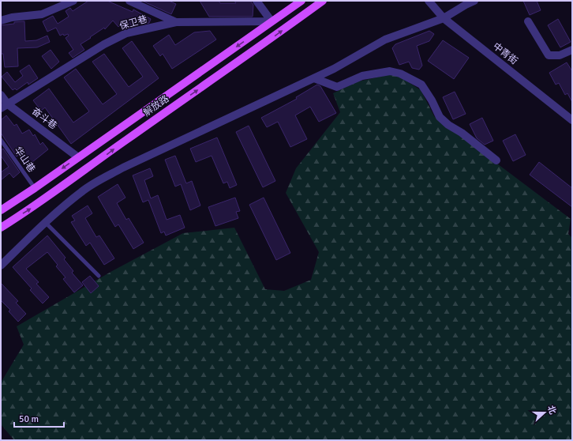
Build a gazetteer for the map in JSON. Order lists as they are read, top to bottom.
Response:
{
  "streets": {
    "main road": ["解放路"],
    "street": ["保卫巷", "中青街", "奋斗巷"],
    "lane": ["华山巷"]
  },
  "crossings": [
    ["保卫巷", "解放路"],
    ["保卫巷", "奋斗巷"],
    ["解放路", "奋斗巷"],
    ["解放路", "华山巷"]
  ],
  "scale_bar": "50 m",
  "north": "right"
}
